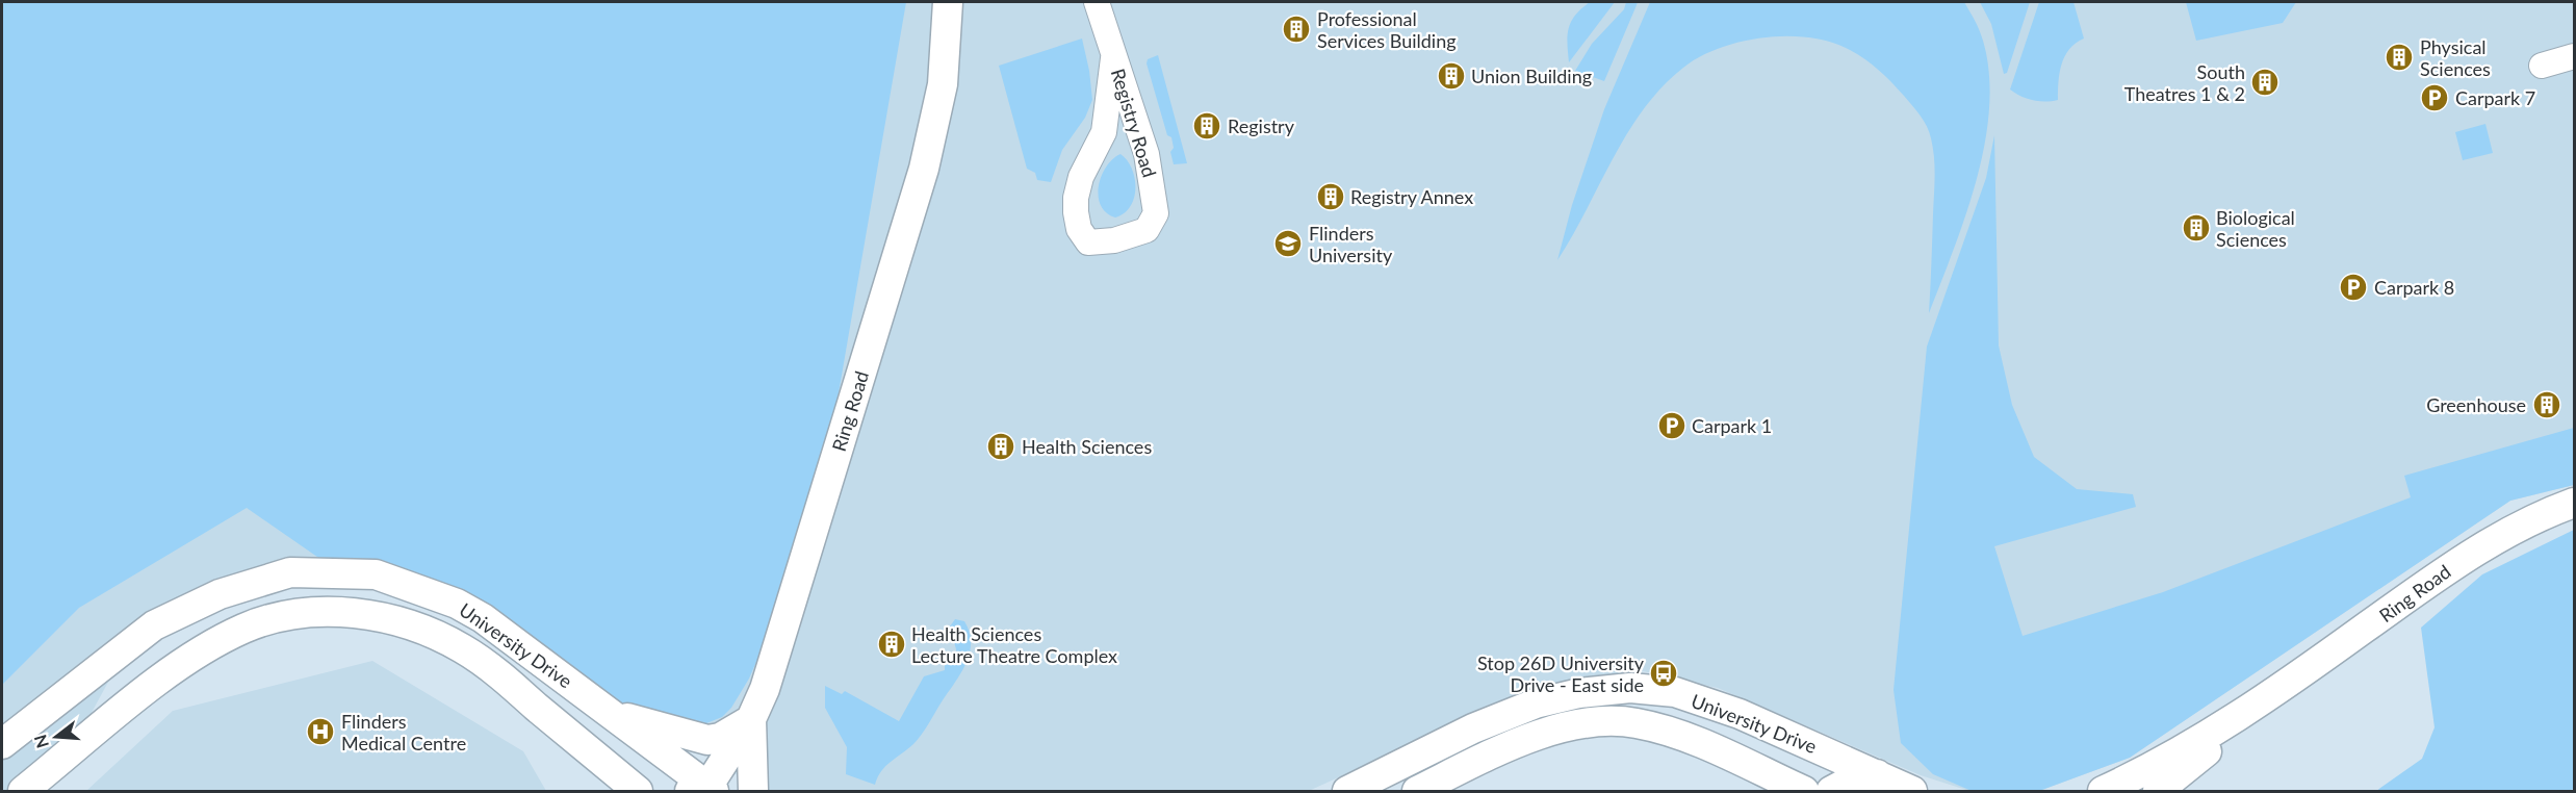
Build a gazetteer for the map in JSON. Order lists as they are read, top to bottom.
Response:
{
  "streets": {
    "street": ["Registry Road", "Ring Road", "University Drive"]
  },
  "crossings": [
    ["Ring Road", "University Drive"]
  ],
  "places": {
    "building": [
      "Professional Services Building",
      "Physical Sciences",
      "Union Building",
      "South Theatres 1 & 2",
      "Registry",
      "Registry Annex",
      "Biological Sciences",
      "Greenhouse",
      "Health Sciences",
      "Health Sciences Lecture Theatre Complex"
    ],
    "parking": ["Carpark 7", "Carpark 8", "Carpark 1"],
    "school or university": ["Flinders University"],
    "bus stop": ["Stop 26D University Drive - East side"],
    "hospital": ["Flinders Medical Centre"]
  },
  "north": "left"
}
